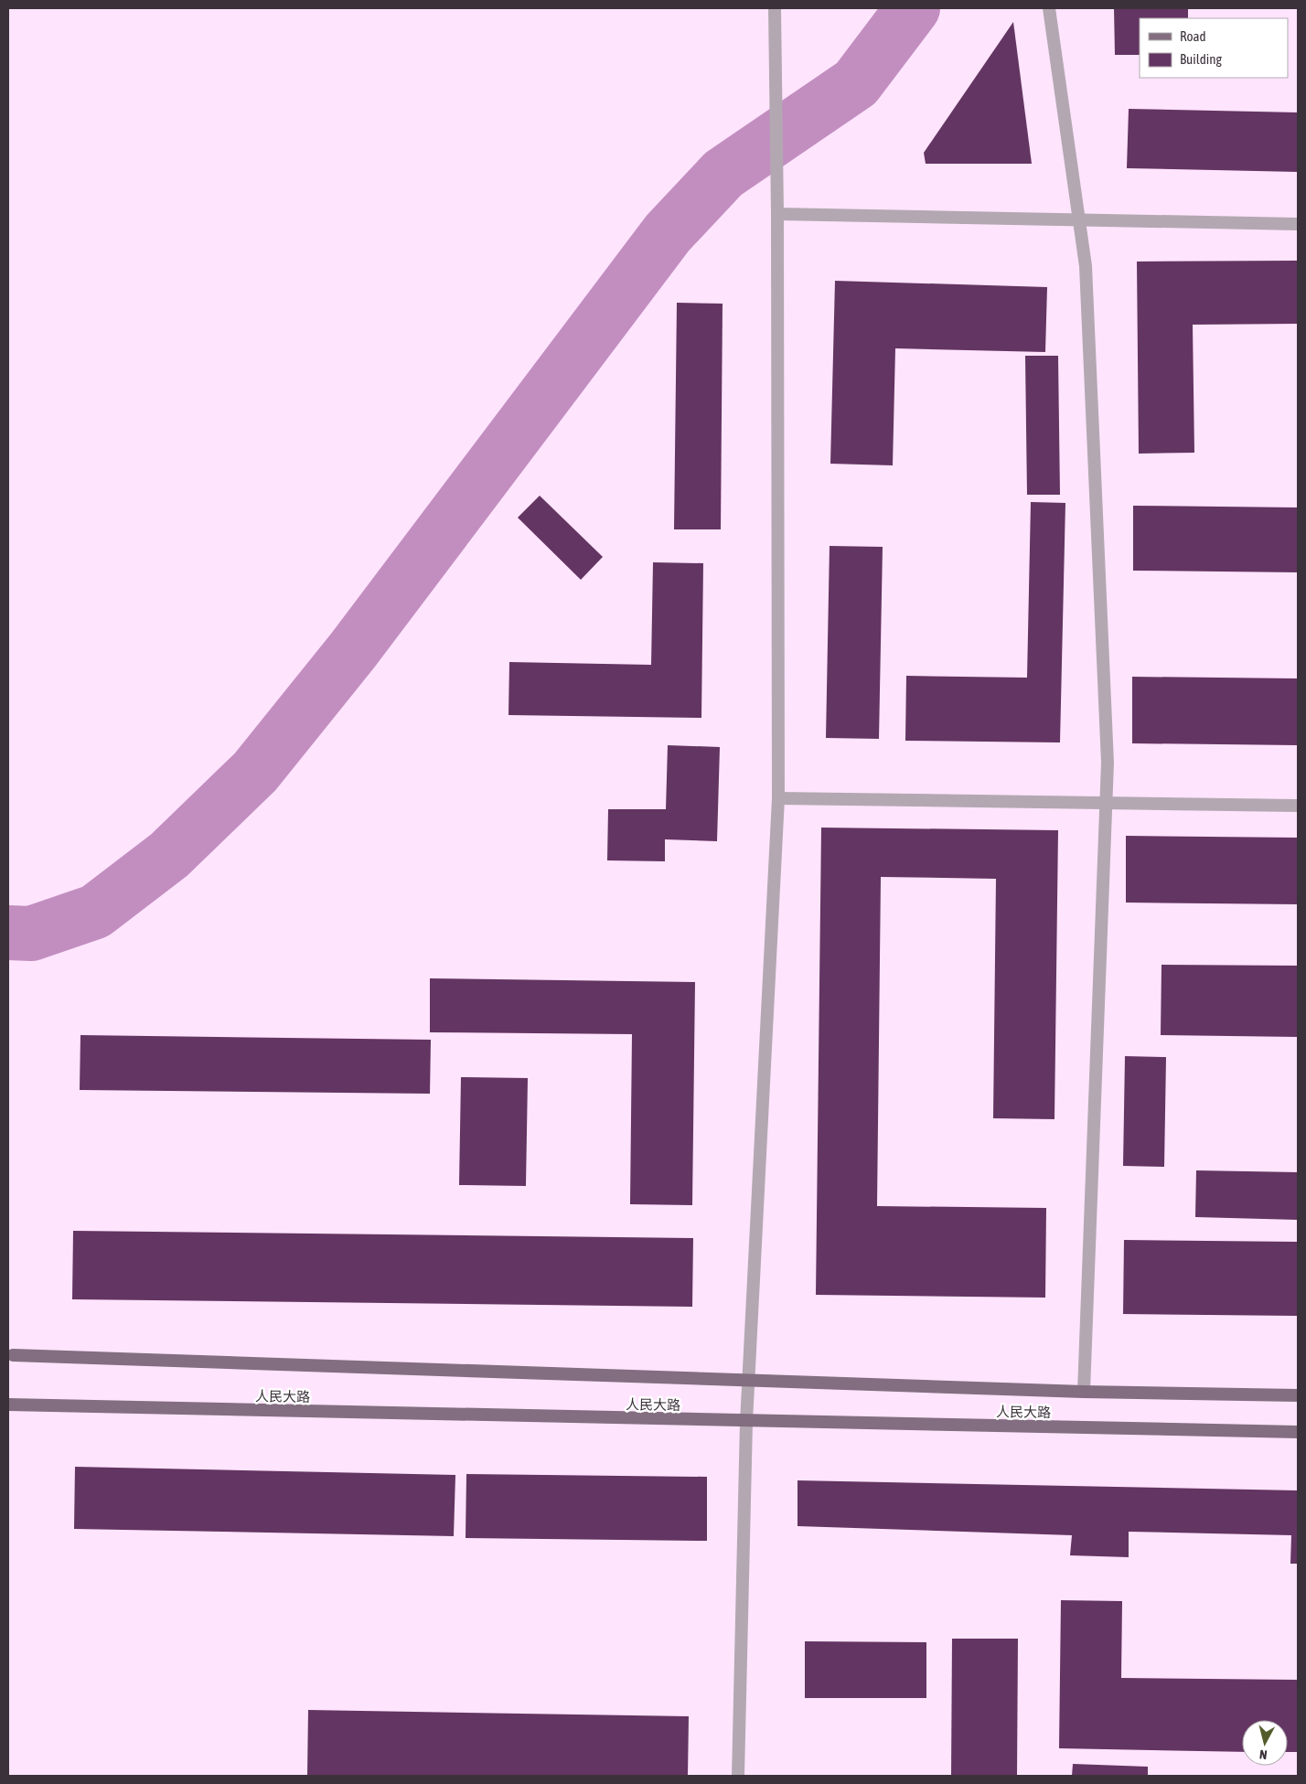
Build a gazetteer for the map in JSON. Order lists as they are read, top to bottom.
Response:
{
  "streets": {
    "main road": ["人民大路"]
  },
  "legend": ["Road", "Building"],
  "north": "bottom"
}
